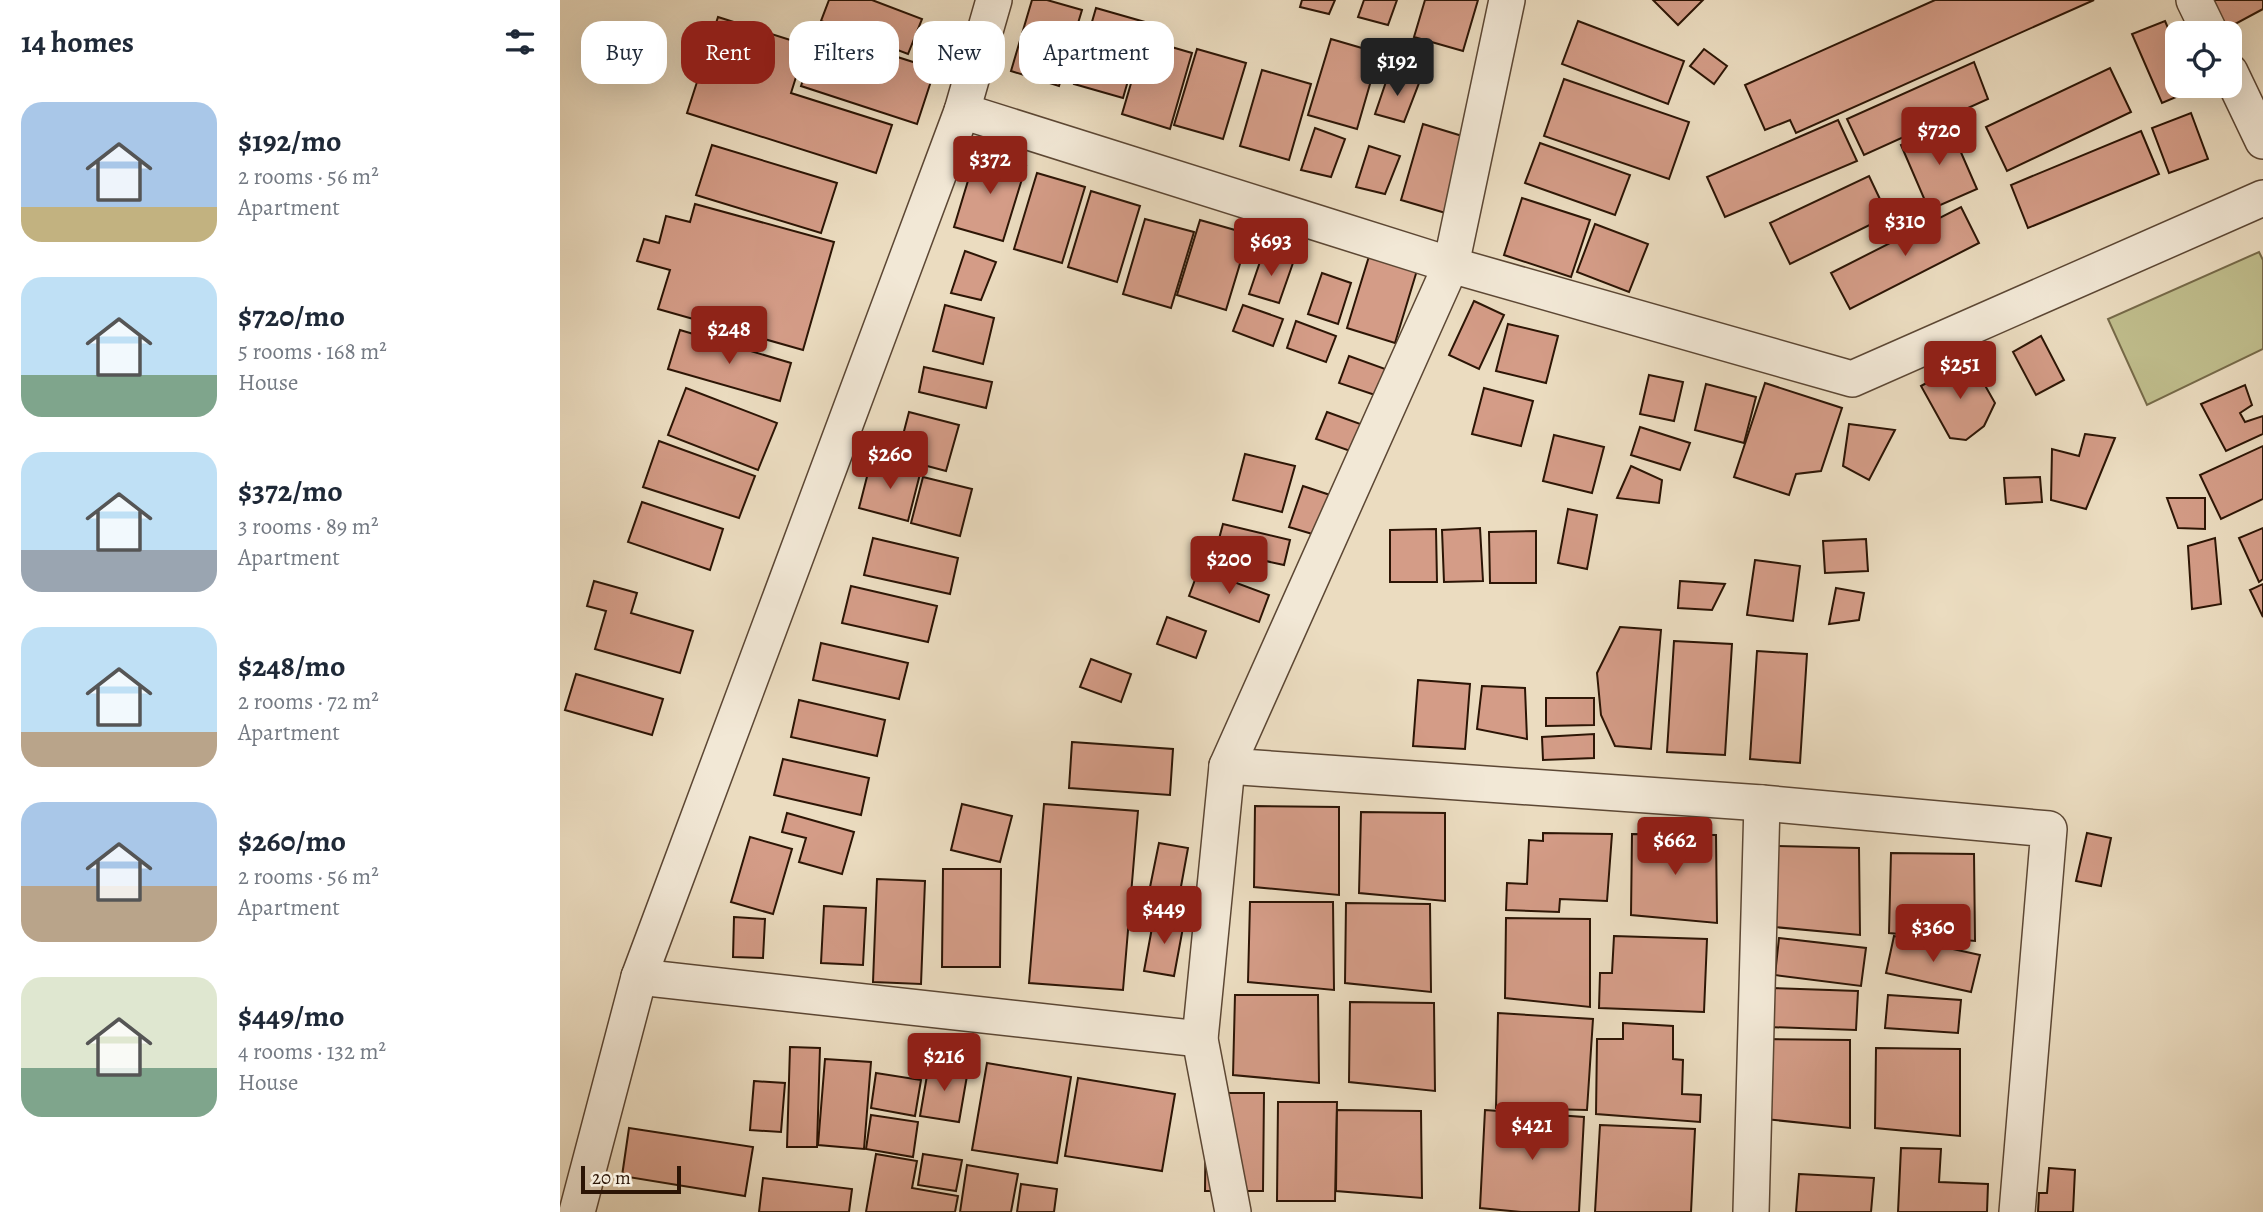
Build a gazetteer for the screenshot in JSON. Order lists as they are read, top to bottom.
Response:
{
  "scale_bar": "20 m",
  "page": {
    "heading": "14 homes",
    "chip": [
      "Buy",
      "Rent",
      "Filters",
      "New",
      "Apartment"
    ],
    "price": [
      "$192",
      "$720",
      "$372",
      "$310",
      "$693",
      "$248",
      "$251",
      "$260",
      "$200",
      "$662",
      "$449",
      "$360",
      "$216",
      "$421"
    ],
    "list": [
      {
        "name": "$192/mo",
        "note": "2 rooms · 56 m² · Apartment"
      },
      {
        "name": "$720/mo",
        "note": "5 rooms · 168 m² · House"
      },
      {
        "name": "$372/mo",
        "note": "3 rooms · 89 m² · Apartment"
      },
      {
        "name": "$248/mo",
        "note": "2 rooms · 72 m² · Apartment"
      },
      {
        "name": "$260/mo",
        "note": "2 rooms · 56 m² · Apartment"
      },
      {
        "name": "$449/mo",
        "note": "4 rooms · 132 m² · House"
      }
    ],
    "scale": "20 m"
  }
}
